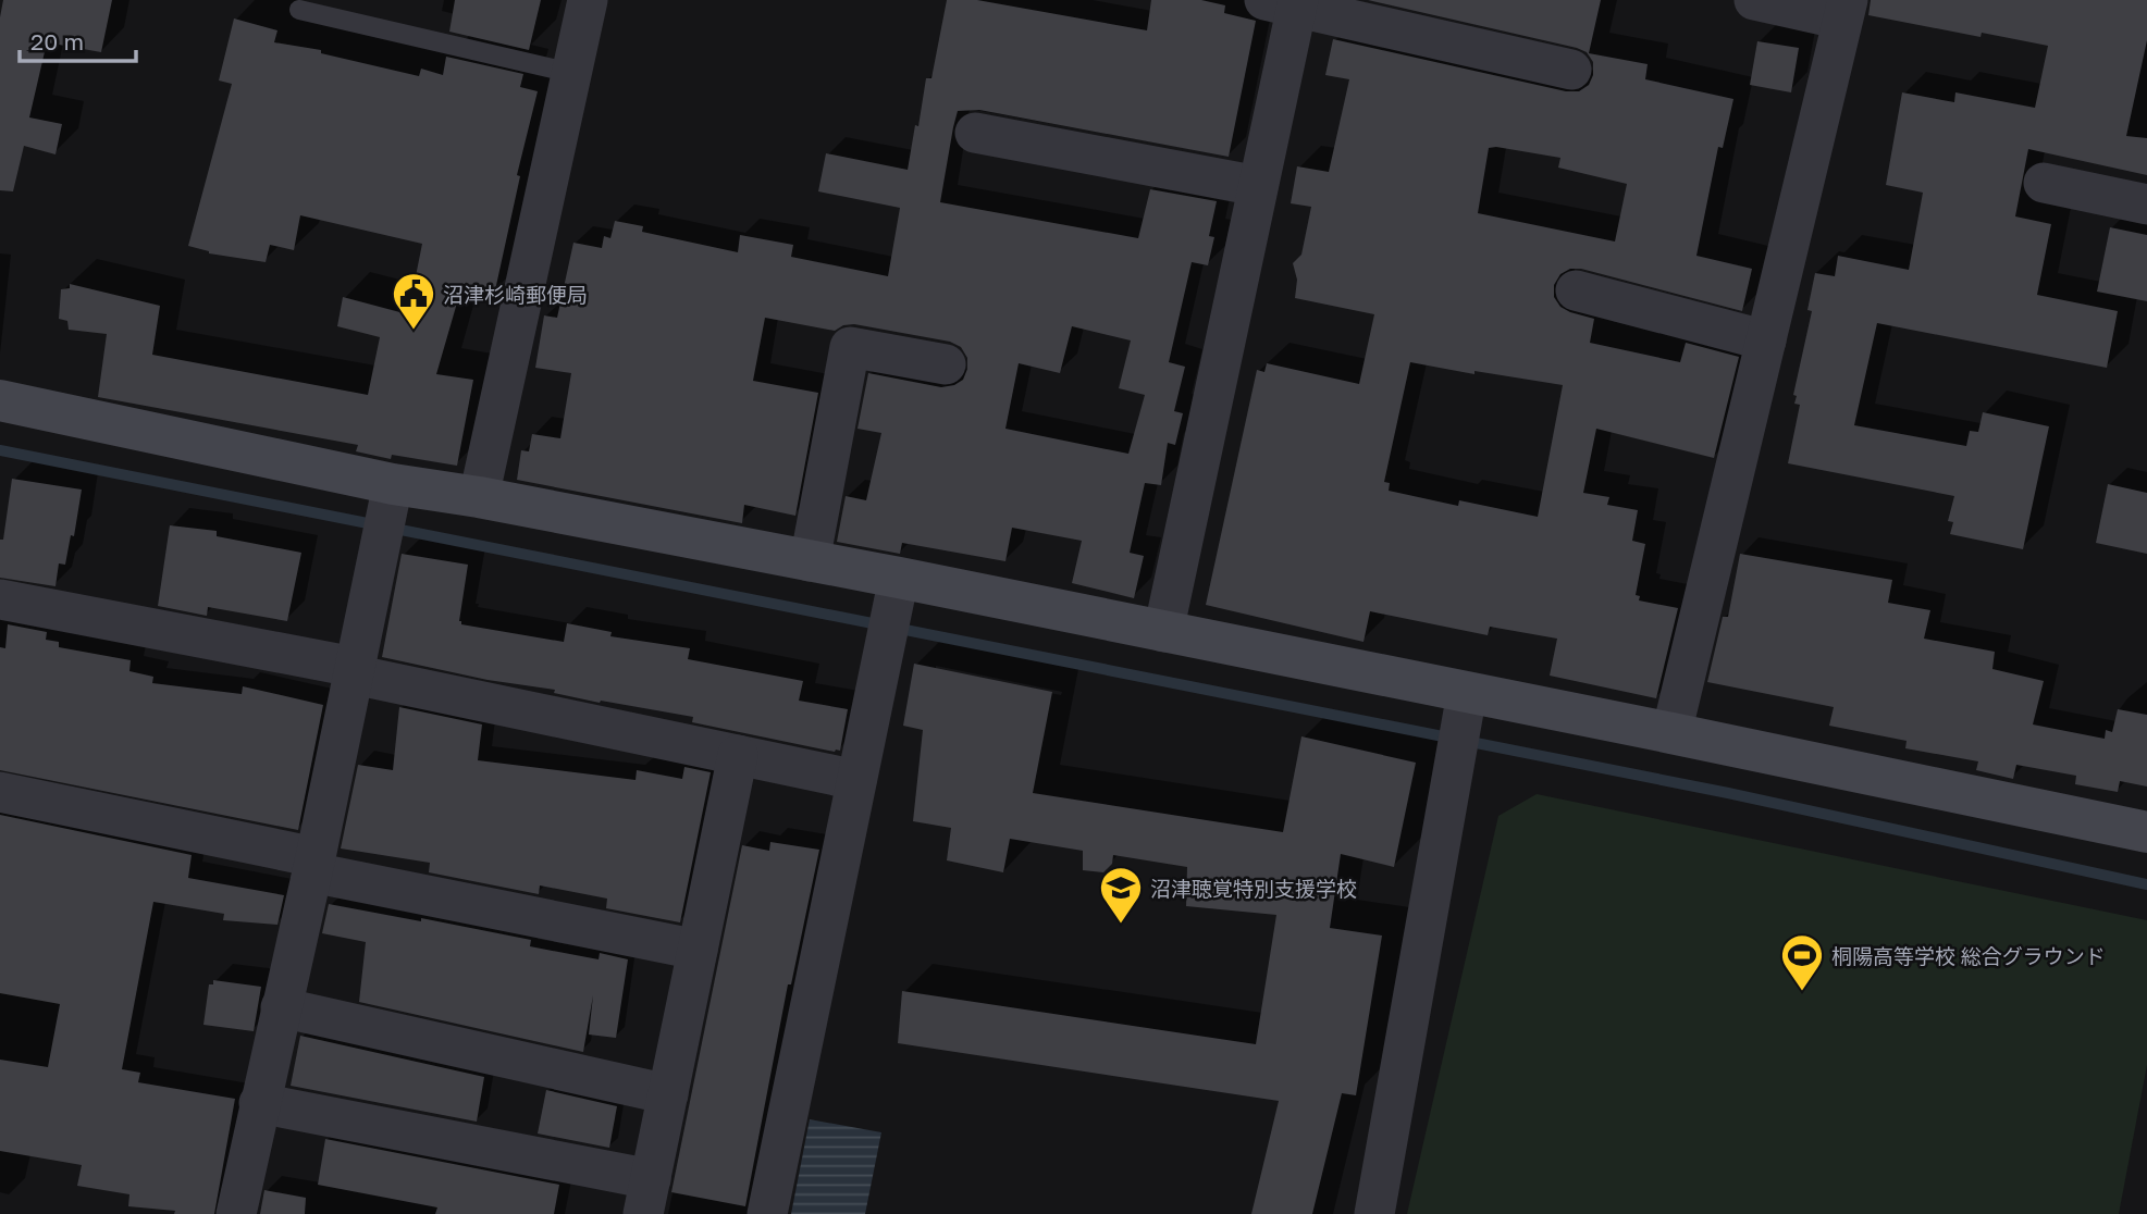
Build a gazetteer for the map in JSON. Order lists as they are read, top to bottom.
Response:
{
  "places": {
    "public building": ["沼津杉崎郵便局"],
    "school or university": ["沼津聴覚特別支援学校"],
    "sports": ["桐陽高等学校 総合グラウンド"]
  },
  "scale_bar": "20 m"
}
